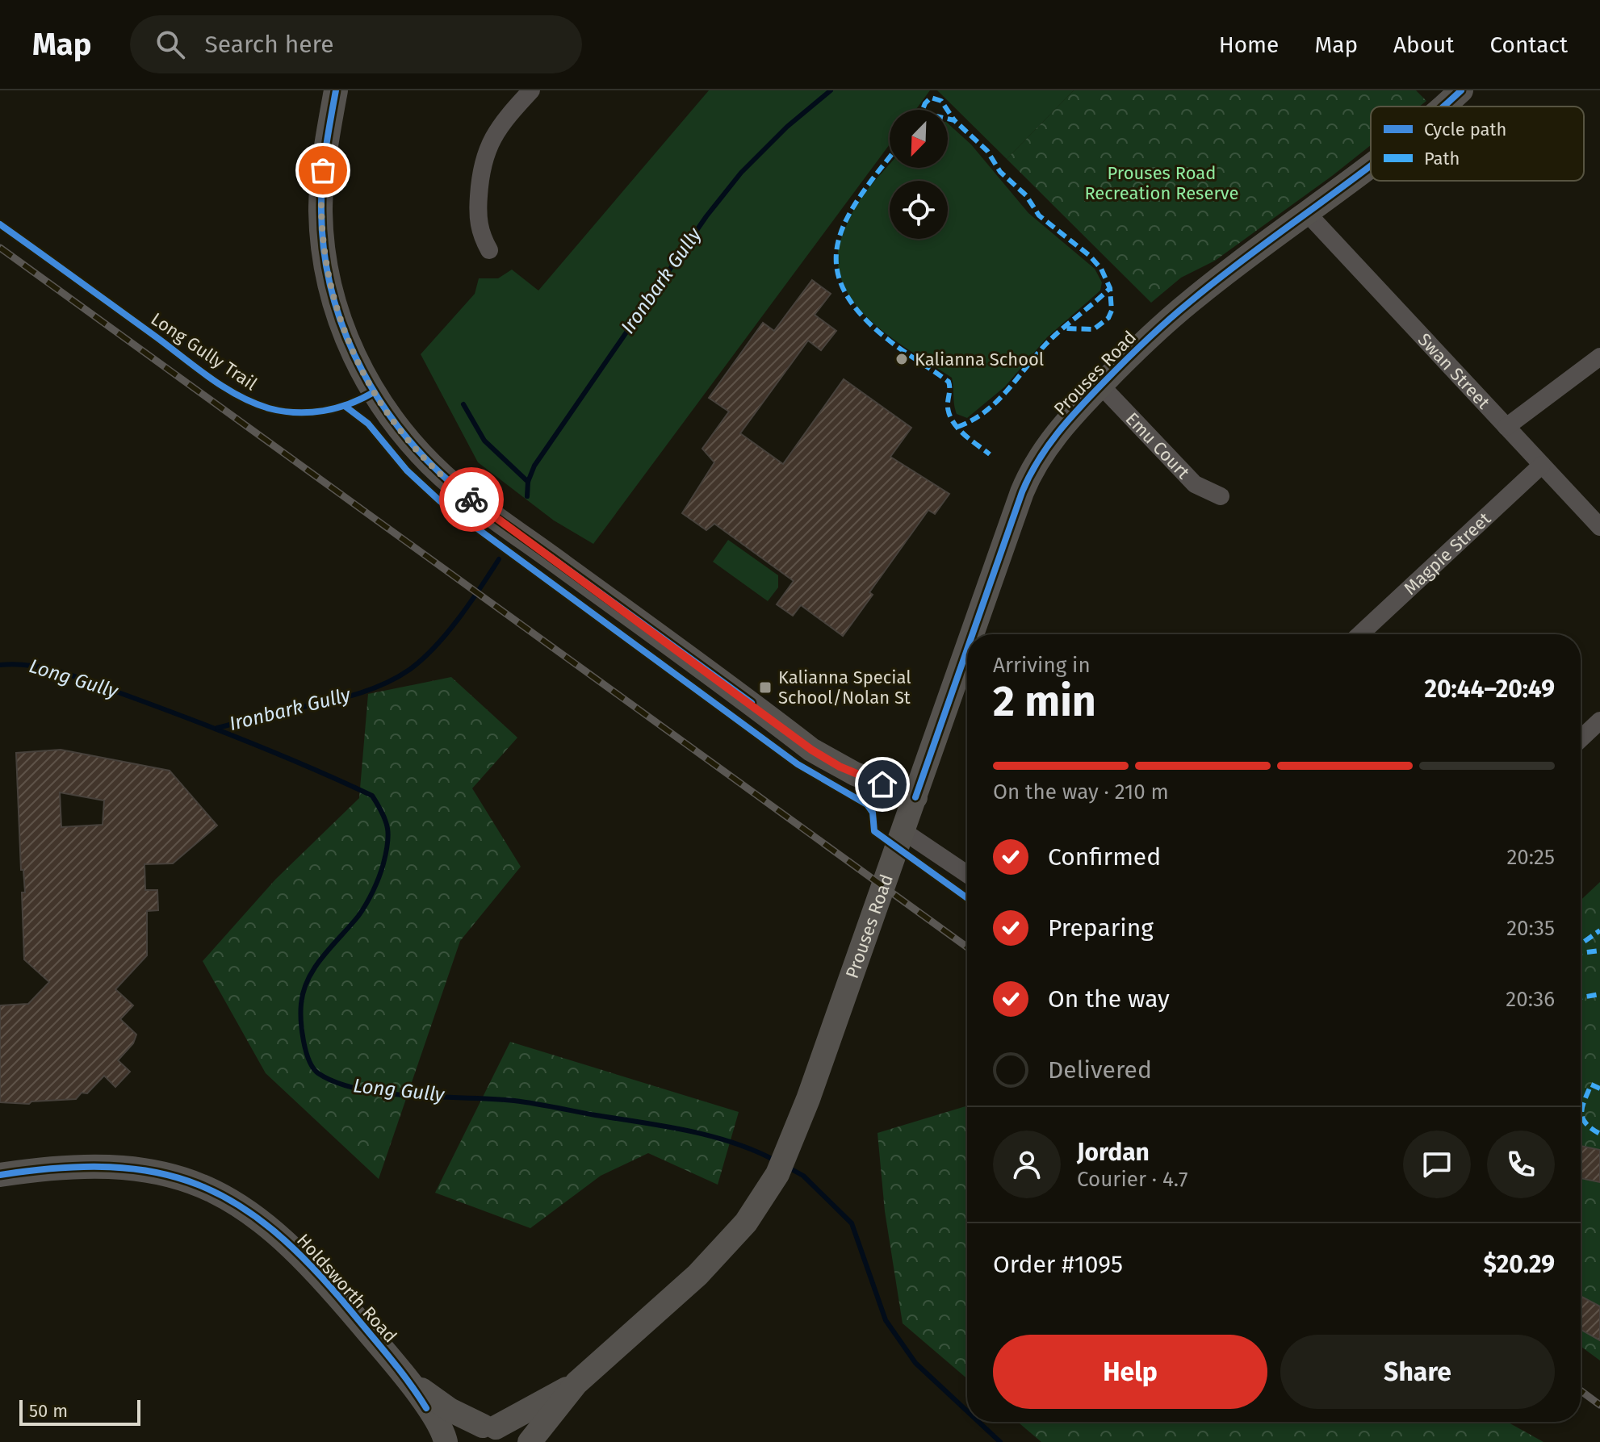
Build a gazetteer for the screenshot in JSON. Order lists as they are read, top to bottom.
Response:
{
  "streets": {
    "street": [
      "Swan Street",
      "Prouses Road",
      "Emu Court",
      "Magpie Street",
      "Holdsworth Road"
    ],
    "cycle path": ["Long Gully Trail"]
  },
  "crossings": [
    ["Swan Street", "Prouses Road"],
    ["Swan Street", "Magpie Street"],
    ["Prouses Road", "Emu Court"],
    ["Prouses Road", "Holdsworth Road"]
  ],
  "water": ["Ironbark Gully", "Long Gully"],
  "parks": ["Prouses Road Recreation Reserve"],
  "places": {
    "other": ["Kalianna School"],
    "transit": ["Kalianna Special School/Nolan St"]
  },
  "legend": ["Cycle path", "Path"],
  "scale_bar": "50 m",
  "north": "bottom left",
  "page": {
    "header": "Map",
    "search": "Search here",
    "nav": [
      "Home",
      "Map",
      "About",
      "Contact"
    ],
    "heading": ["2 min", "Arriving in", "20:44–20:49"],
    "panel": [
      "Jordan",
      "Courier · 4.7",
      "Order #1095",
      "$20.29"
    ],
    "bar": "On the way · 210 m",
    "list": [
      ["Confirmed", "20:25"],
      ["Preparing", "20:35"],
      ["On the way", "20:36"],
      "Delivered"
    ],
    "buttons": ["Help", "Share"],
    "scale": "50 m"
  }
}
